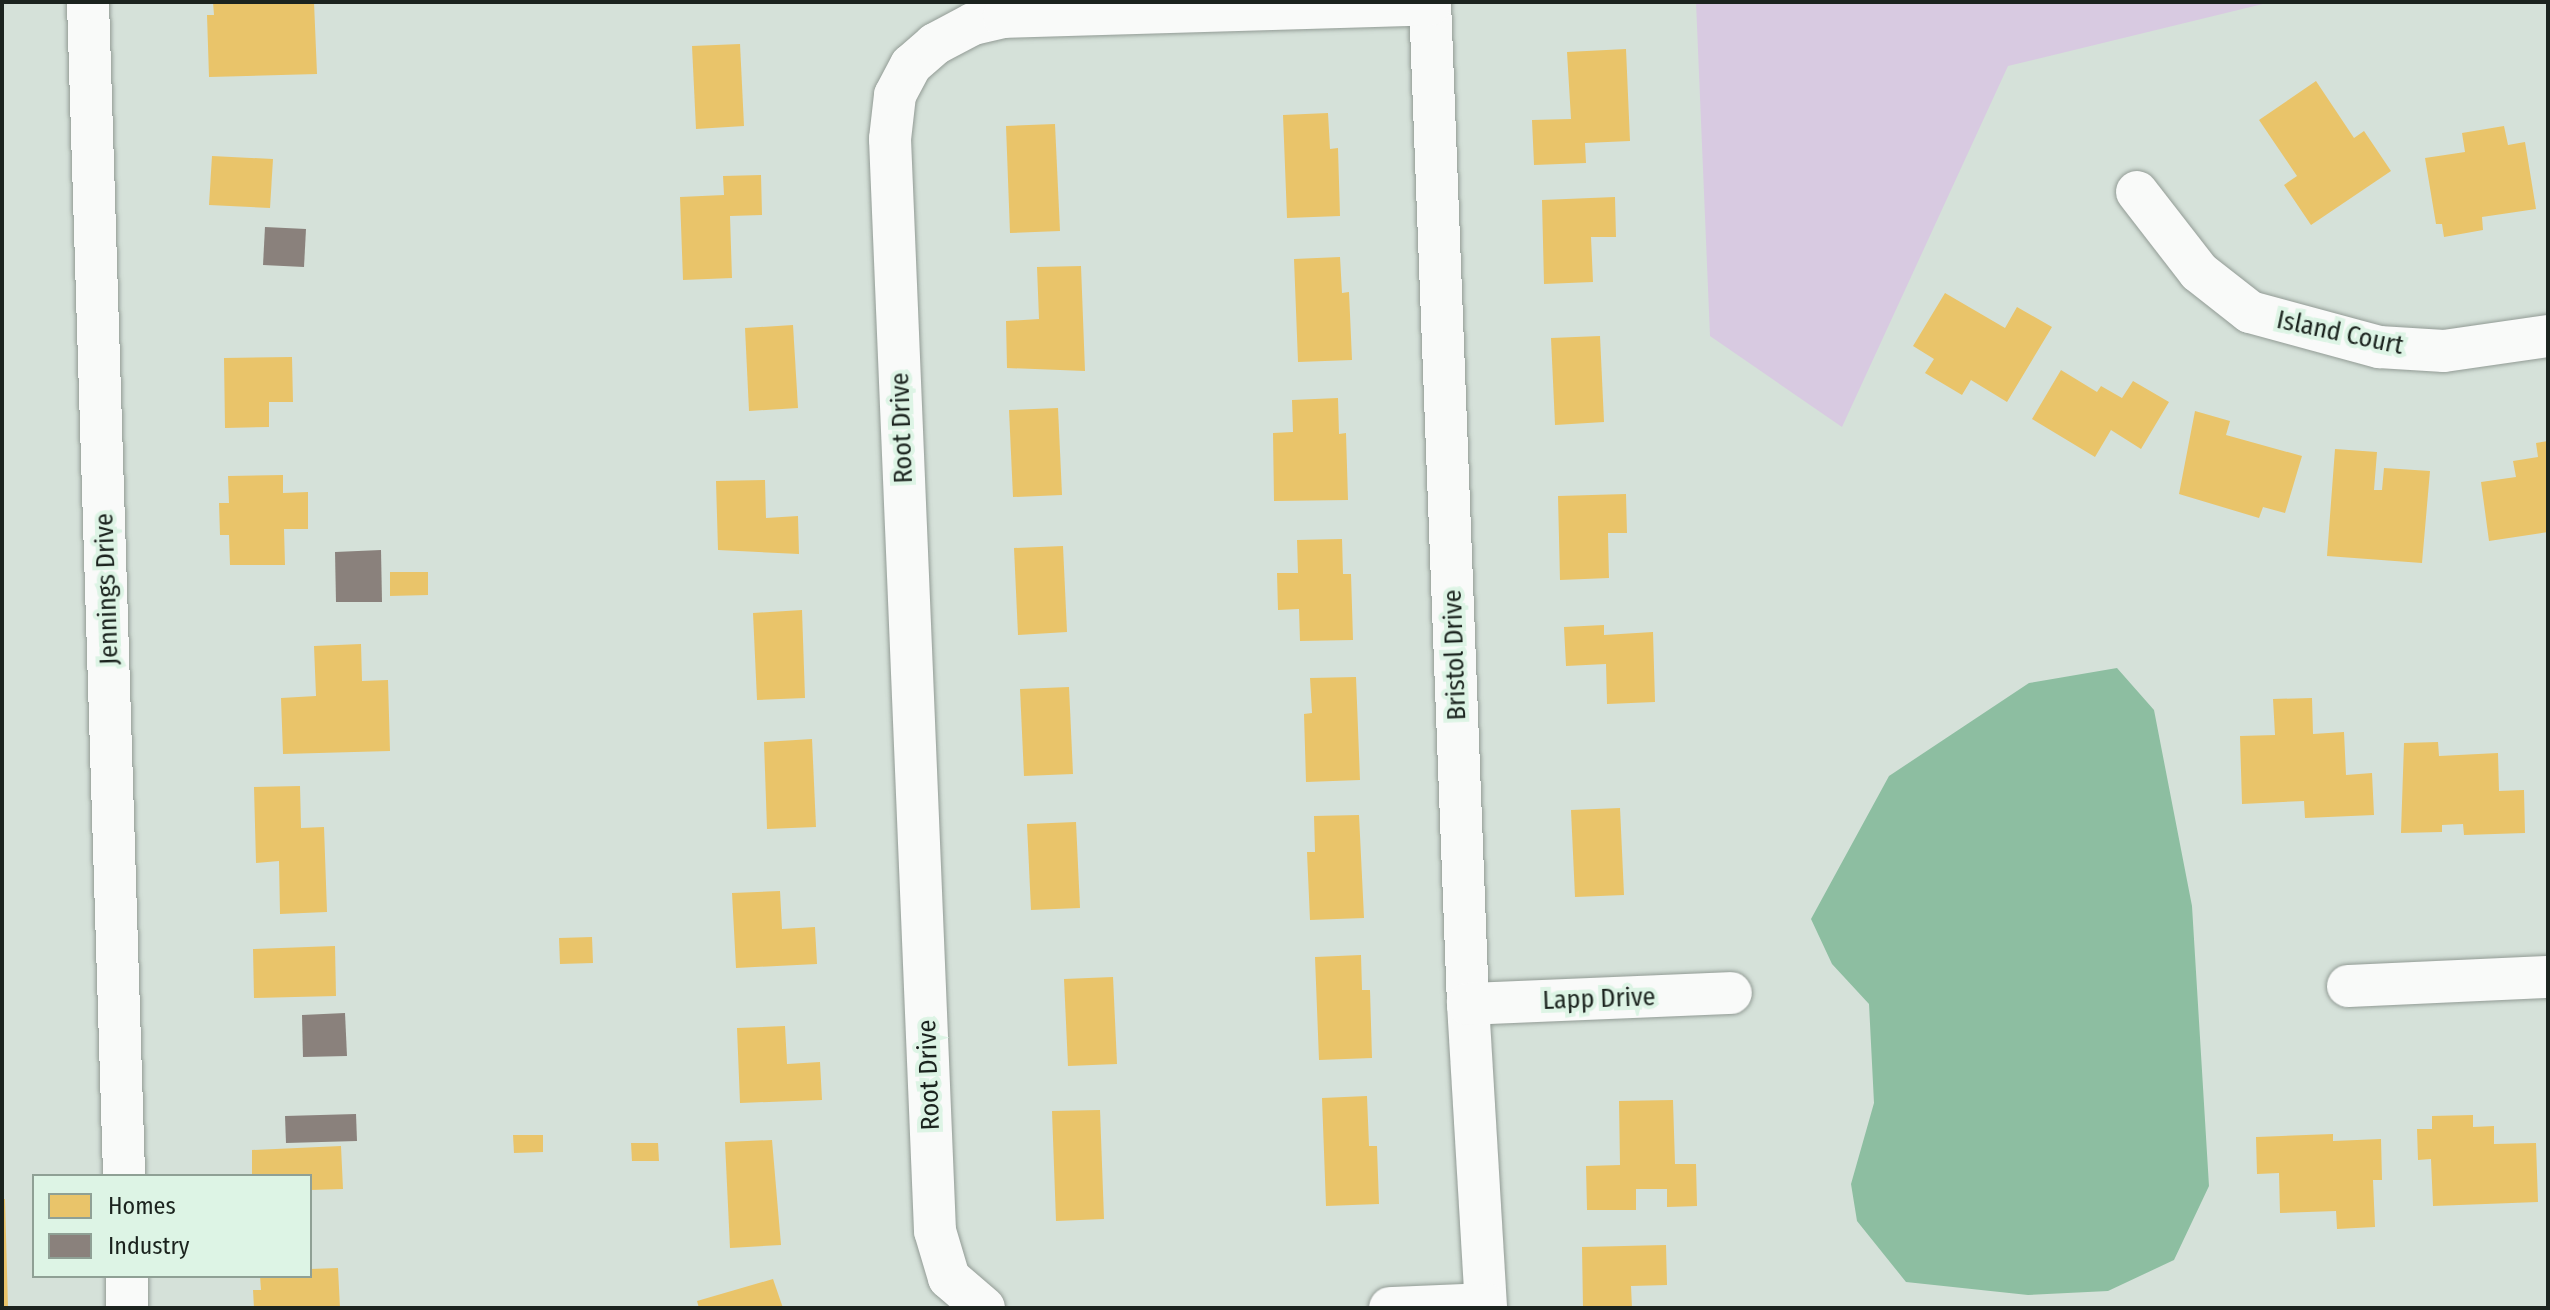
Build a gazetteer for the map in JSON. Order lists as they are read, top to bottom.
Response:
{
  "streets": {
    "street": [
      "Island Court",
      "Root Drive",
      "Jennings Drive",
      "Bristol Drive",
      "Lapp Drive"
    ]
  },
  "crossings": [
    ["Root Drive", "Bristol Drive"],
    ["Bristol Drive", "Lapp Drive"]
  ],
  "legend": ["Homes", "Industry"]
}
